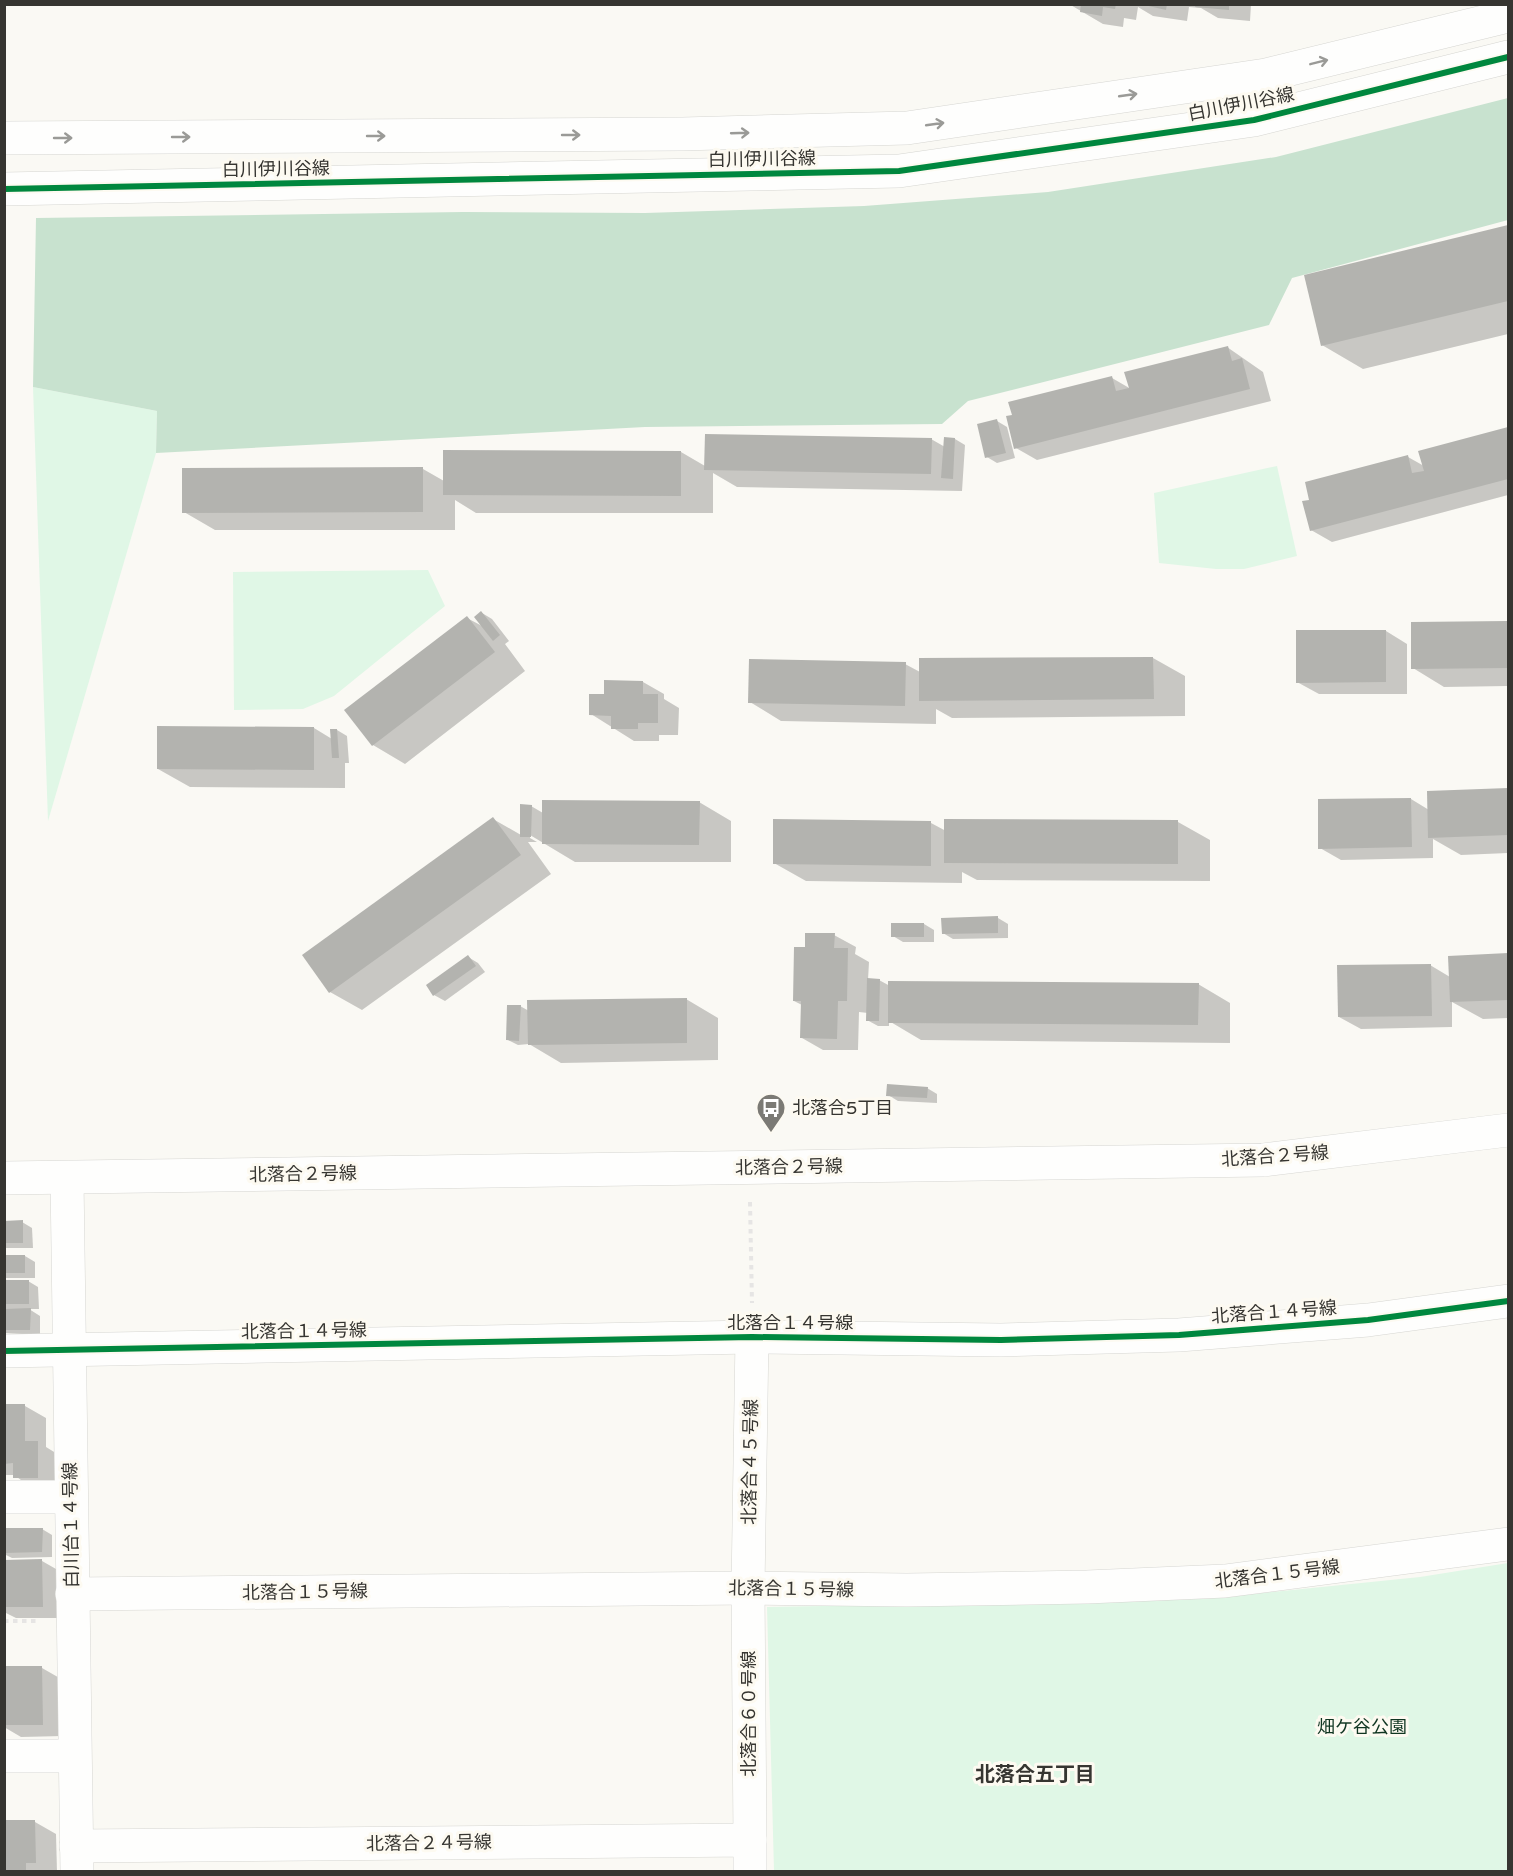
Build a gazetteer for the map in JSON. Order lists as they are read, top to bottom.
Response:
{
  "streets": {
    "street": [
      "白川伊川谷線",
      "北落合２号線",
      "北落合１４号線",
      "北落合４５号線",
      "白川台１４号線",
      "北落合１５号線",
      "北落合６０号線",
      "北落合２４号線"
    ]
  },
  "crossings": [
    ["北落合２号線", "白川台１４号線"],
    ["北落合１４号線", "北落合４５号線"],
    ["北落合１４号線", "白川台１４号線"],
    ["北落合４５号線", "北落合１５号線"],
    ["北落合４５号線", "北落合６０号線"],
    ["白川台１４号線", "北落合１５号線"],
    ["白川台１４号線", "北落合２４号線"],
    ["北落合１５号線", "北落合６０号線"],
    ["北落合６０号線", "北落合２４号線"]
  ],
  "districts": ["北落合五丁目"],
  "parks": ["畑ケ谷公園"],
  "places": {
    "bus stop": ["北落合5丁目"]
  }
}
